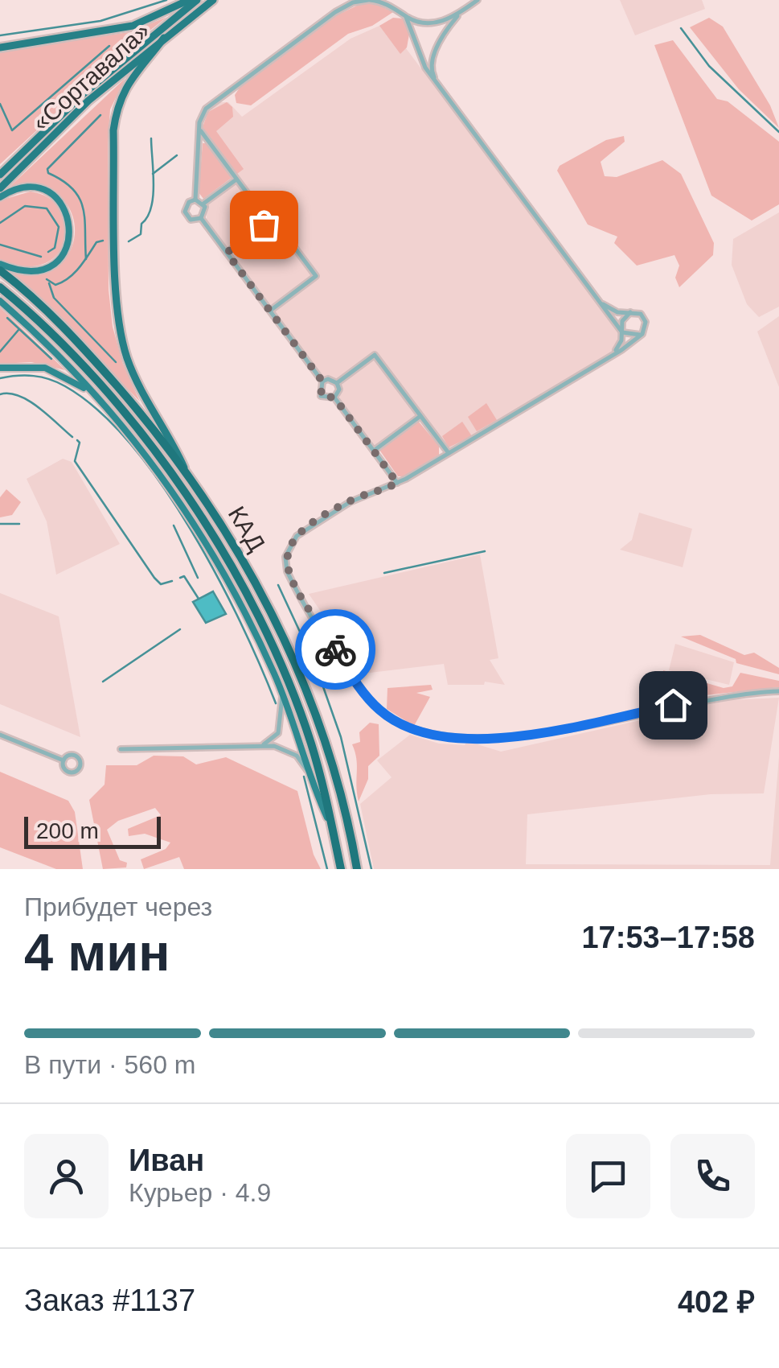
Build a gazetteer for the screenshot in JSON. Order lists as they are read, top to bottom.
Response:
{
  "streets": {
    "highway": ["«Сортавала»", "КАД"]
  },
  "scale_bar": "200 m",
  "page": {
    "scale": "200 m",
    "heading": ["4 мин", "Прибудет через", "17:53–17:58"],
    "panel": [
      "Иван",
      "Курьер · 4.9",
      "Заказ #1137",
      "402 ₽"
    ],
    "bar": "В пути · 560 m"
  }
}
